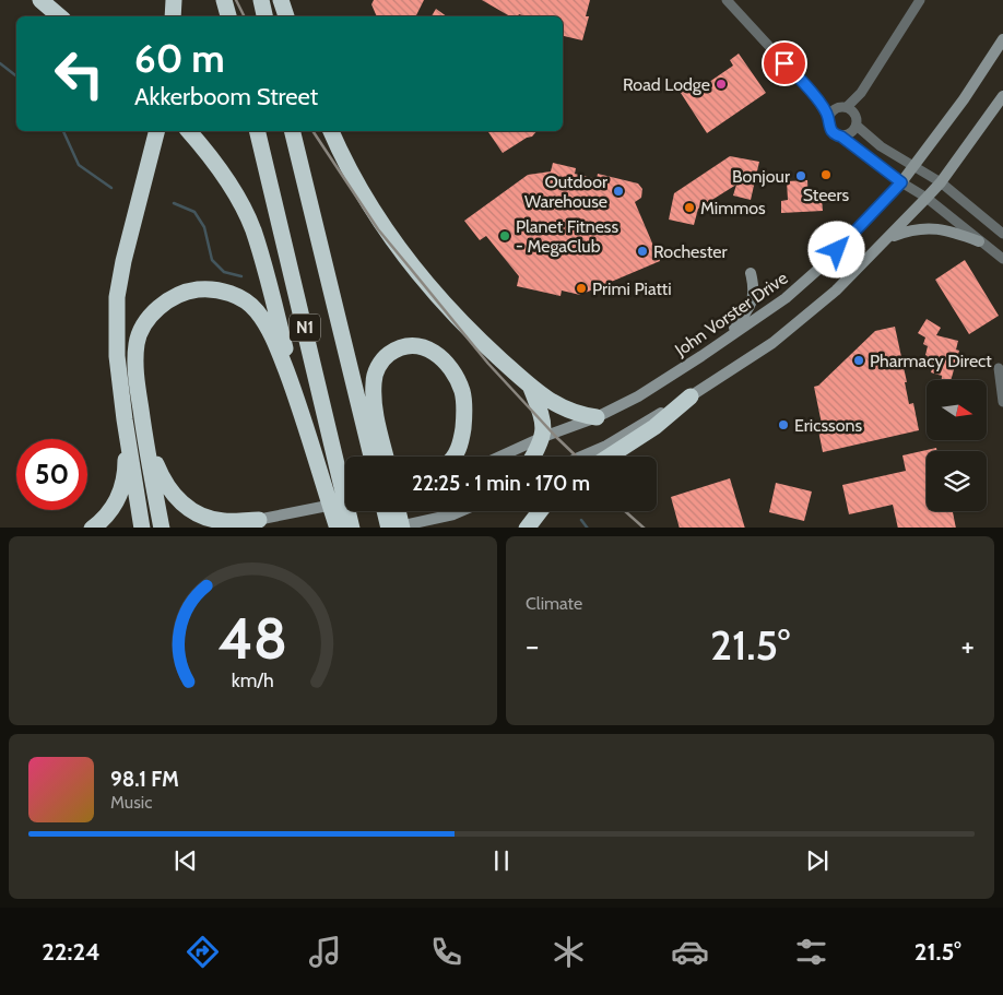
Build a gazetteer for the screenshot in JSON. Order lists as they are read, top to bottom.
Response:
{
  "streets": {
    "highway": ["N1"],
    "main road": ["John Vorster Drive"]
  },
  "places": [
    "Road Lodge",
    "Steers",
    "Bonjour",
    "Outdoor Warehouse",
    "Mimmos",
    "Planet Fitness - MegaClub",
    "Rochester",
    "Primi Piatti",
    "Pharmacy Direct",
    "Ericssons"
  ],
  "north": "right",
  "page": {
    "turn": ["60 m", "Akkerboom Street"],
    "limit": "50",
    "trip": "22:25 · 1 min · 170 m",
    "tile": "Climate",
    "heat": ["−", "21.5°", "+"],
    "song": ["98.1 FM", "Music"],
    "tabs": ["22:24", "21.5°"],
    "gauge": ["48", "km/h"]
  }
}
